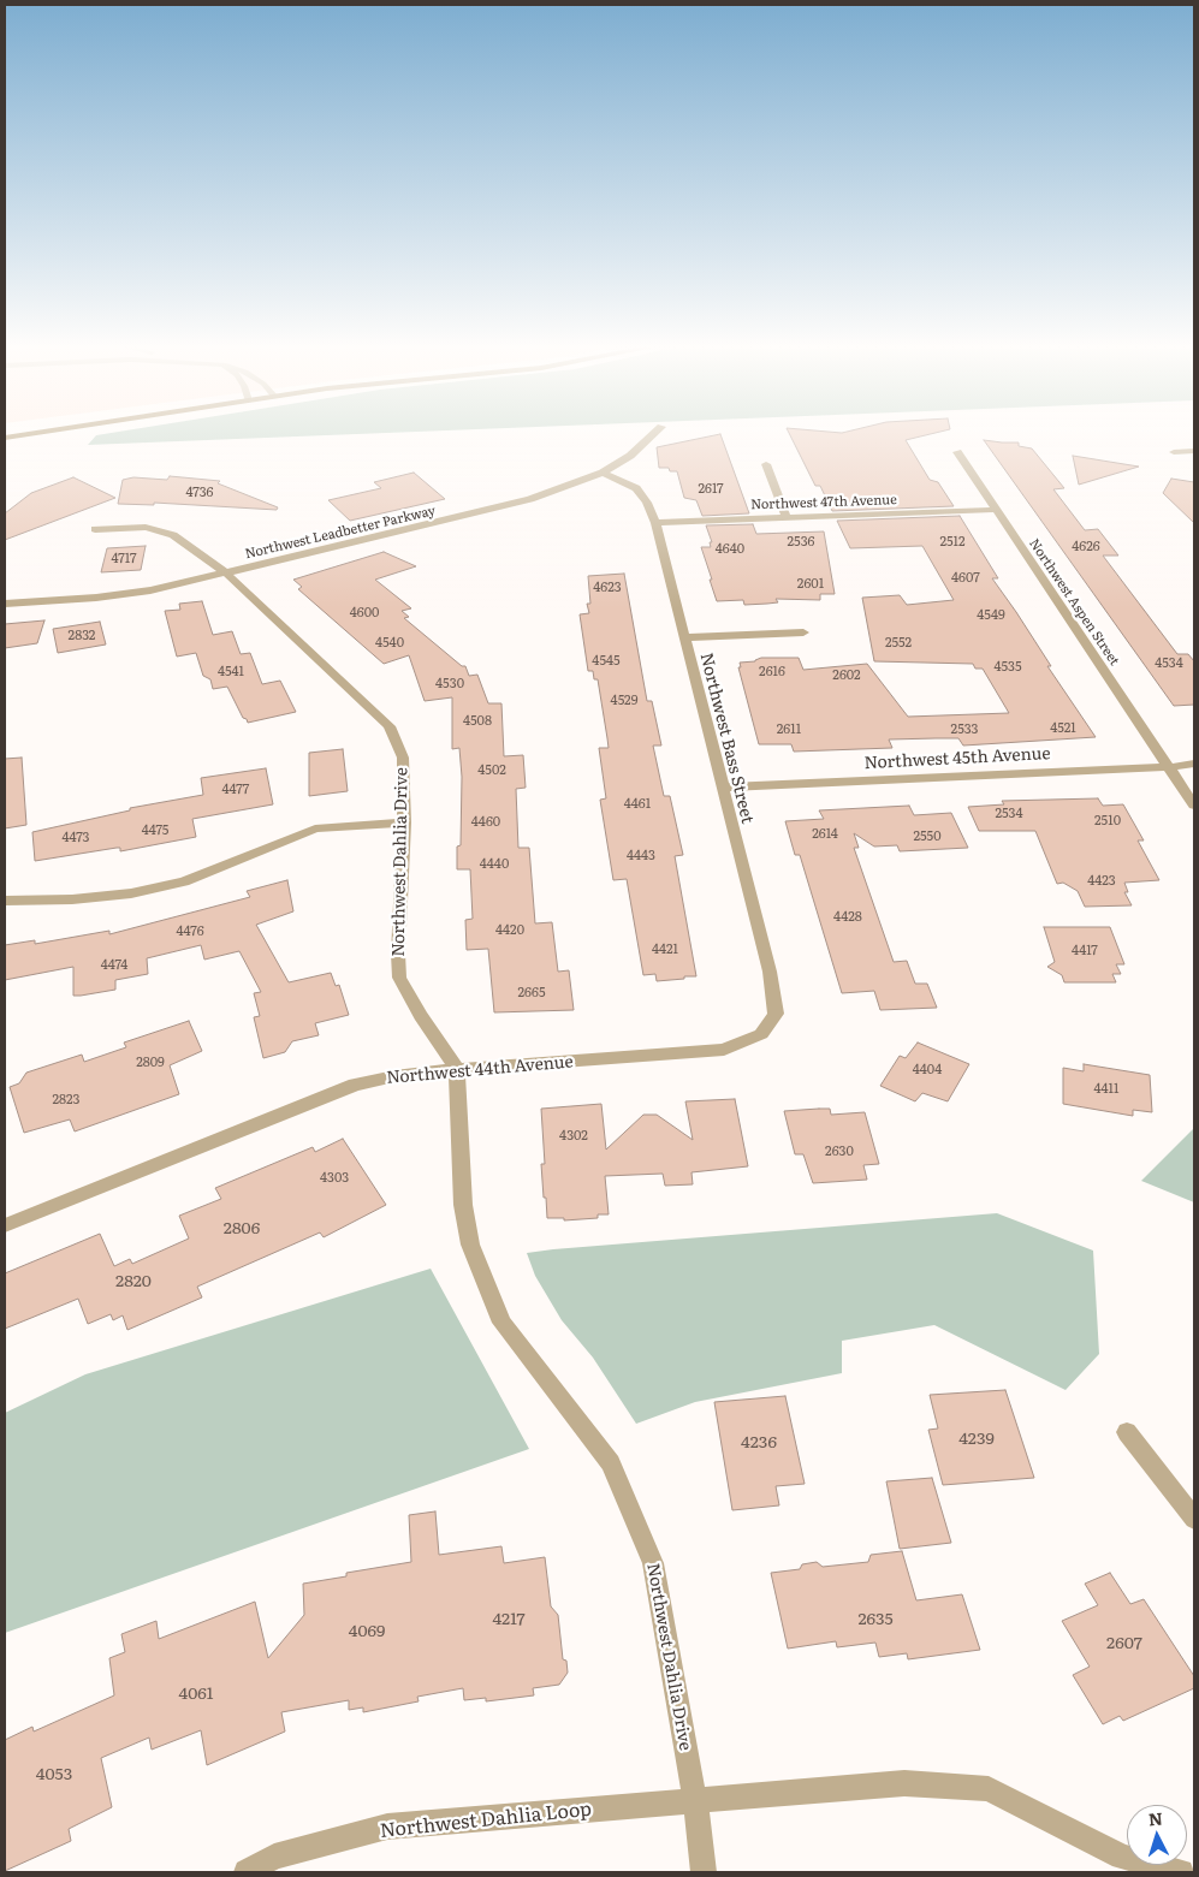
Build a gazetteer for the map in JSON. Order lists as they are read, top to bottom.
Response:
{
  "streets": {
    "street": [
      "Northwest 47th Avenue",
      "Northwest Leadbetter Parkway",
      "Northwest Aspen Street",
      "Northwest Bass Street",
      "Northwest 45th Avenue",
      "Northwest Dahlia Drive",
      "Northwest 44th Avenue",
      "Northwest Dahlia Loop"
    ]
  },
  "crossings": [
    ["Northwest 47th Avenue", "Northwest Aspen Street"],
    ["Northwest 47th Avenue", "Northwest Bass Street"],
    ["Northwest Leadbetter Parkway", "Northwest Bass Street"],
    ["Northwest Leadbetter Parkway", "Northwest Dahlia Drive"],
    ["Northwest Aspen Street", "Northwest 45th Avenue"],
    ["Northwest Bass Street", "Northwest 45th Avenue"],
    ["Northwest Bass Street", "Northwest 44th Avenue"],
    ["Northwest Dahlia Drive", "Northwest 44th Avenue"],
    ["Northwest Dahlia Drive", "Northwest Dahlia Loop"]
  ],
  "house_numbers": [
    "2617",
    "4736",
    "2536",
    "2512",
    "4626",
    "4640",
    "4717",
    "4607",
    "2601",
    "4623",
    "4600",
    "4549",
    "2832",
    "4540",
    "2552",
    "4545",
    "4534",
    "4535",
    "4541",
    "2616",
    "2602",
    "4530",
    "4529",
    "4508",
    "4521",
    "2611",
    "2533",
    "4502",
    "4477",
    "4461",
    "2534",
    "2510",
    "4460",
    "4475",
    "2614",
    "2550",
    "4473",
    "4443",
    "4440",
    "4423",
    "4428",
    "4420",
    "4476",
    "4421",
    "4417",
    "4474",
    "2665",
    "2809",
    "4404",
    "4411",
    "2823",
    "4302",
    "2630",
    "4303",
    "2806",
    "2820",
    "4239",
    "4236",
    "4217",
    "2635",
    "4069",
    "2607",
    "4061",
    "4053"
  ],
  "north": "top"
}
